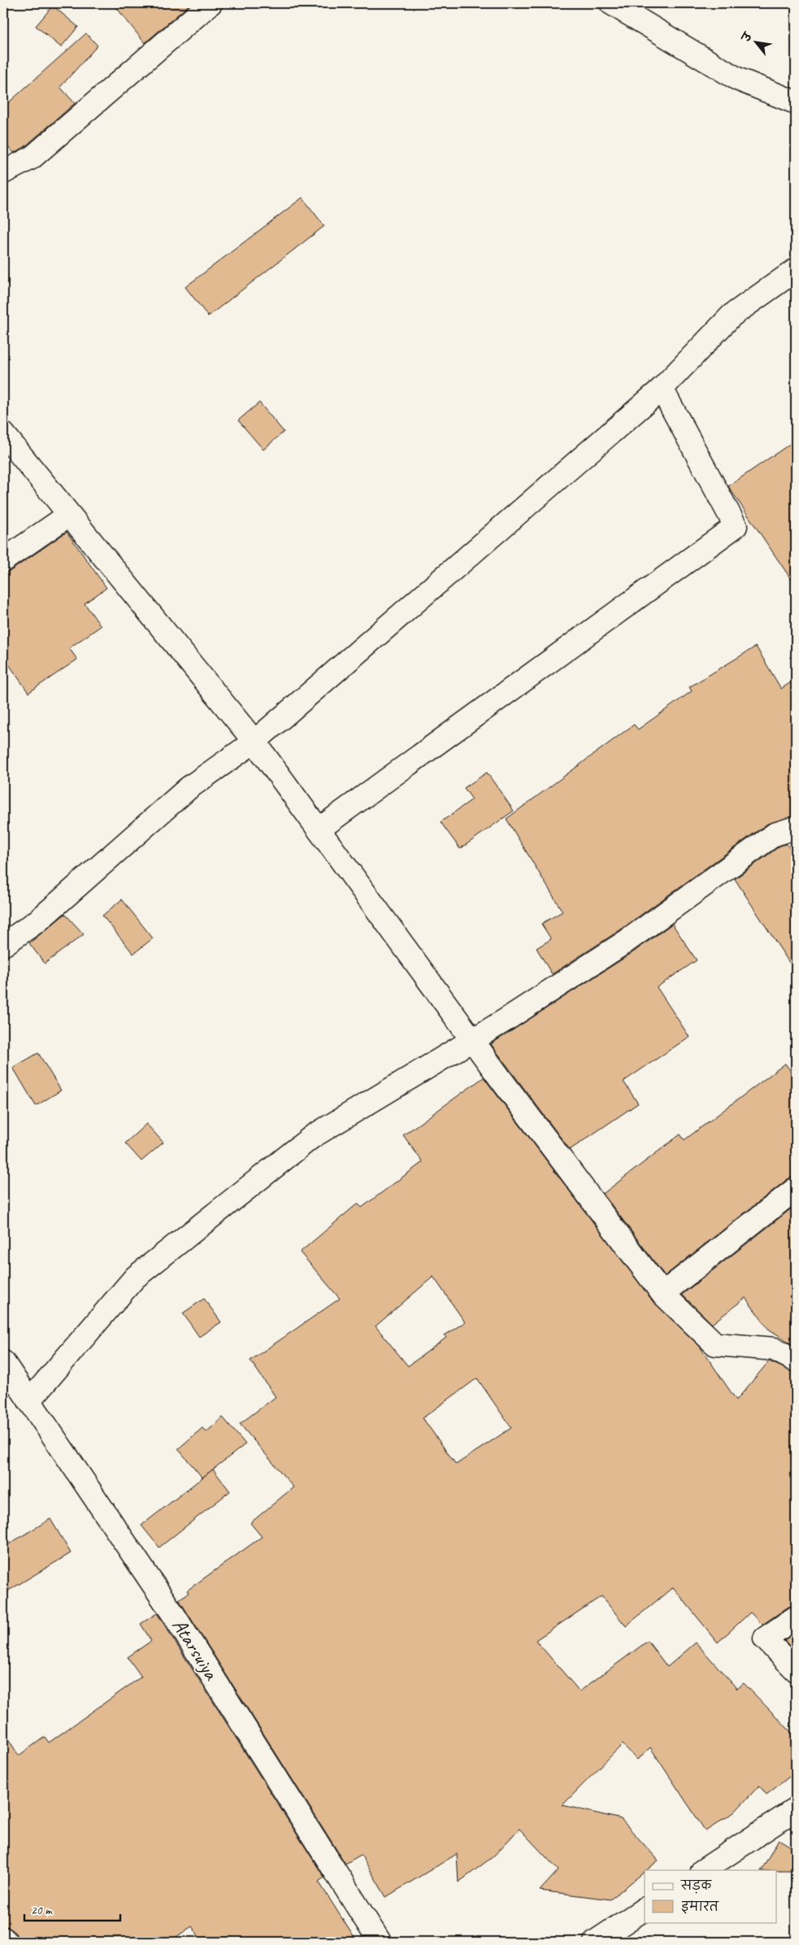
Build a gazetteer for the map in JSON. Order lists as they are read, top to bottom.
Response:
{
  "streets": {
    "street": ["Atarsuiya"]
  },
  "legend": ["सड़क", "इमारत"],
  "scale_bar": "20 m",
  "north": "top left"
}
